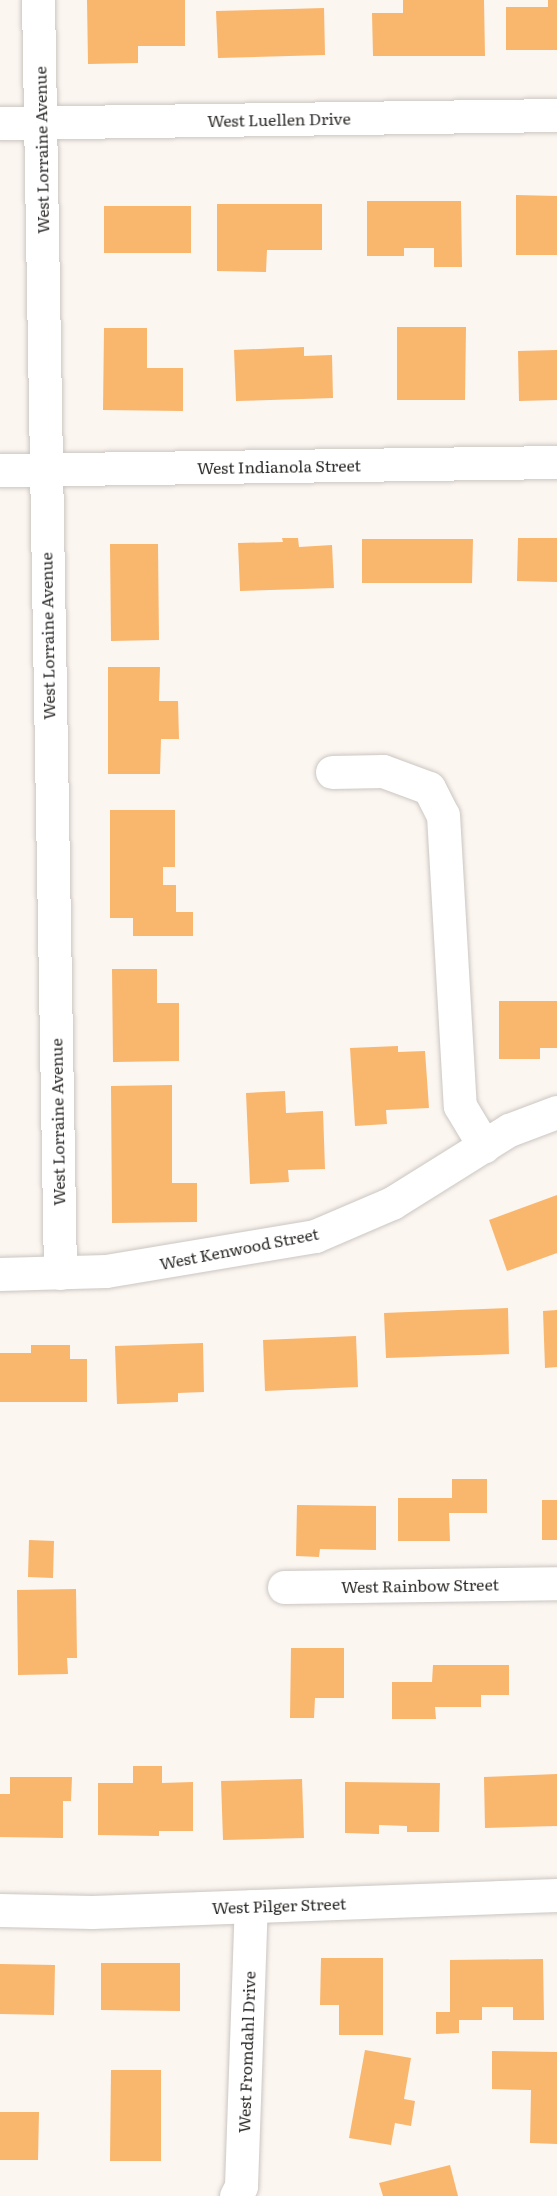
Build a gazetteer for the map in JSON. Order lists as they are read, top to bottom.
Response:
{
  "streets": {
    "street": [
      "West Luellen Drive",
      "West Lorraine Avenue",
      "West Indianola Street",
      "West Kenwood Street",
      "West Rainbow Street",
      "West Pilger Street",
      "West Fromdahl Drive"
    ]
  },
  "crossings": [
    ["West Luellen Drive", "West Lorraine Avenue"],
    ["West Lorraine Avenue", "West Indianola Street"],
    ["West Lorraine Avenue", "West Kenwood Street"],
    ["West Pilger Street", "West Fromdahl Drive"]
  ]
}
